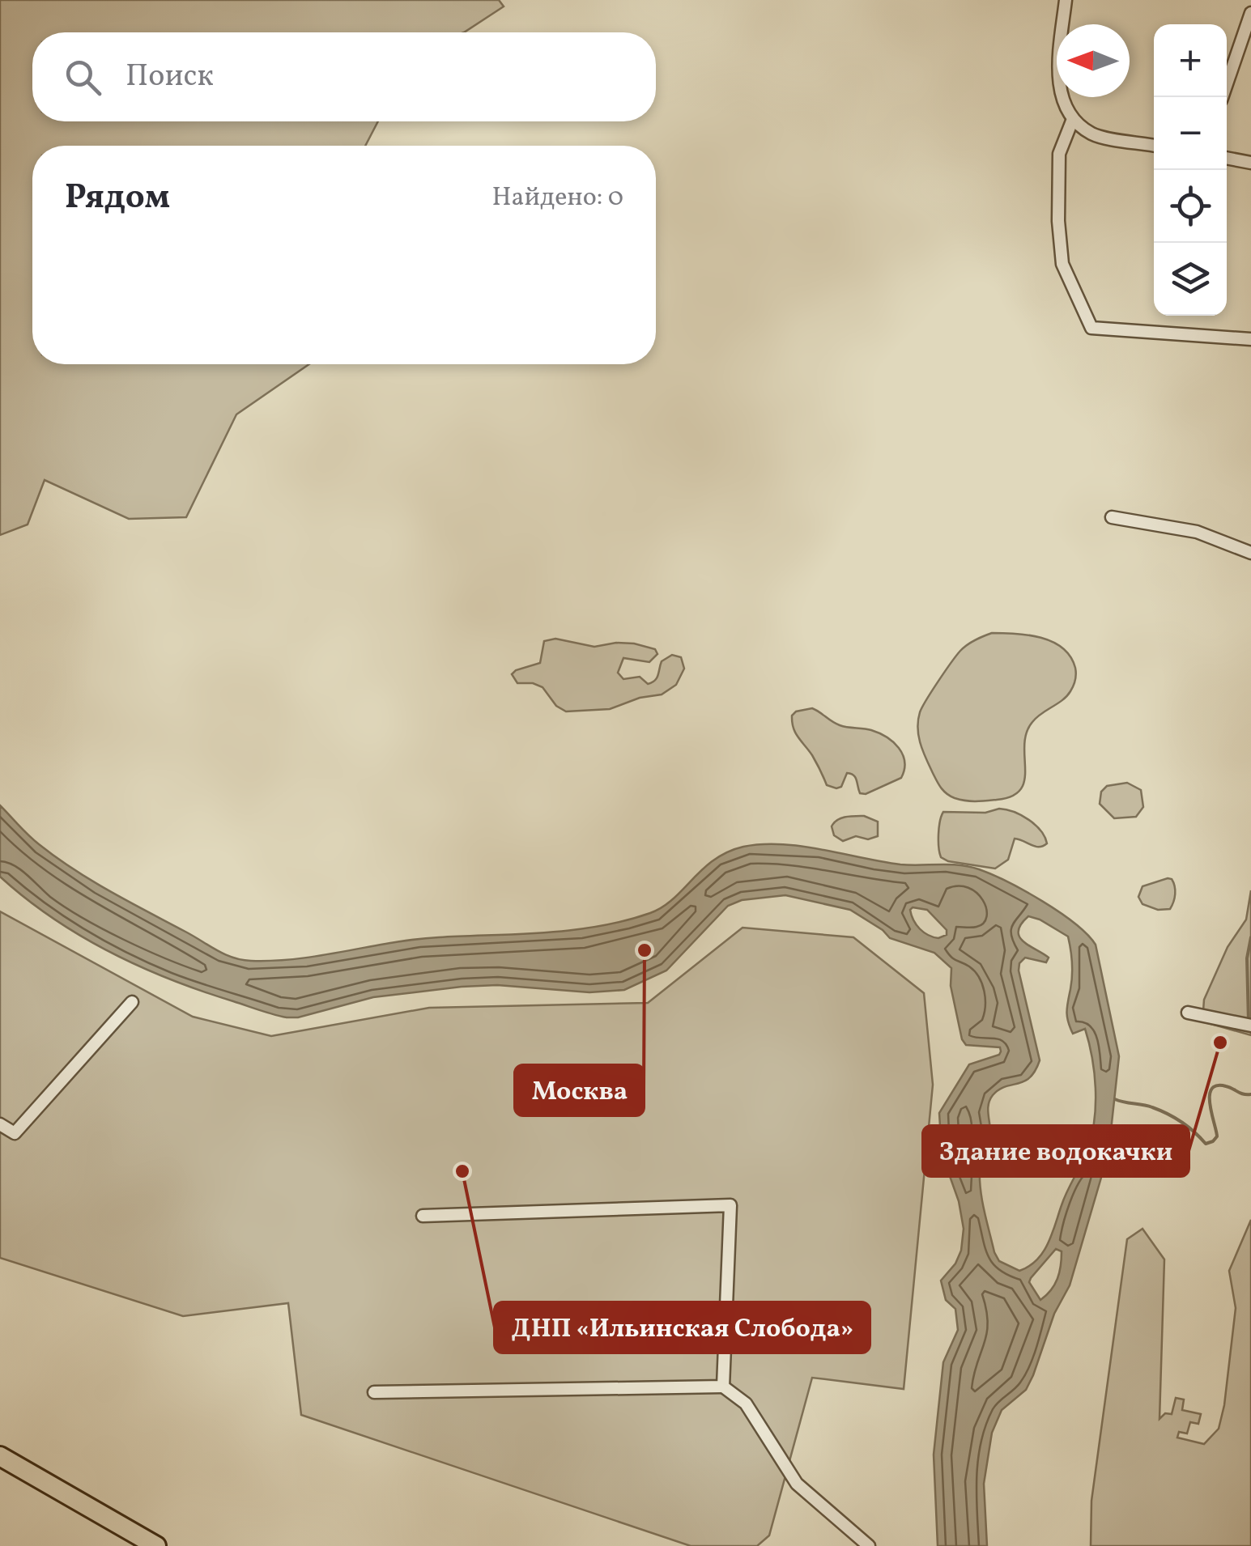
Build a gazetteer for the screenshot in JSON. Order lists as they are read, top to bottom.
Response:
{
  "places": ["Москва", "Здание водокачки", "ДНП «Ильинская Слобода»"],
  "north": "left",
  "page": {
    "map_buttons": ["+", "−"],
    "search": "Поиск",
    "heading": ["Рядом", "Найдено: 0"]
  }
}
